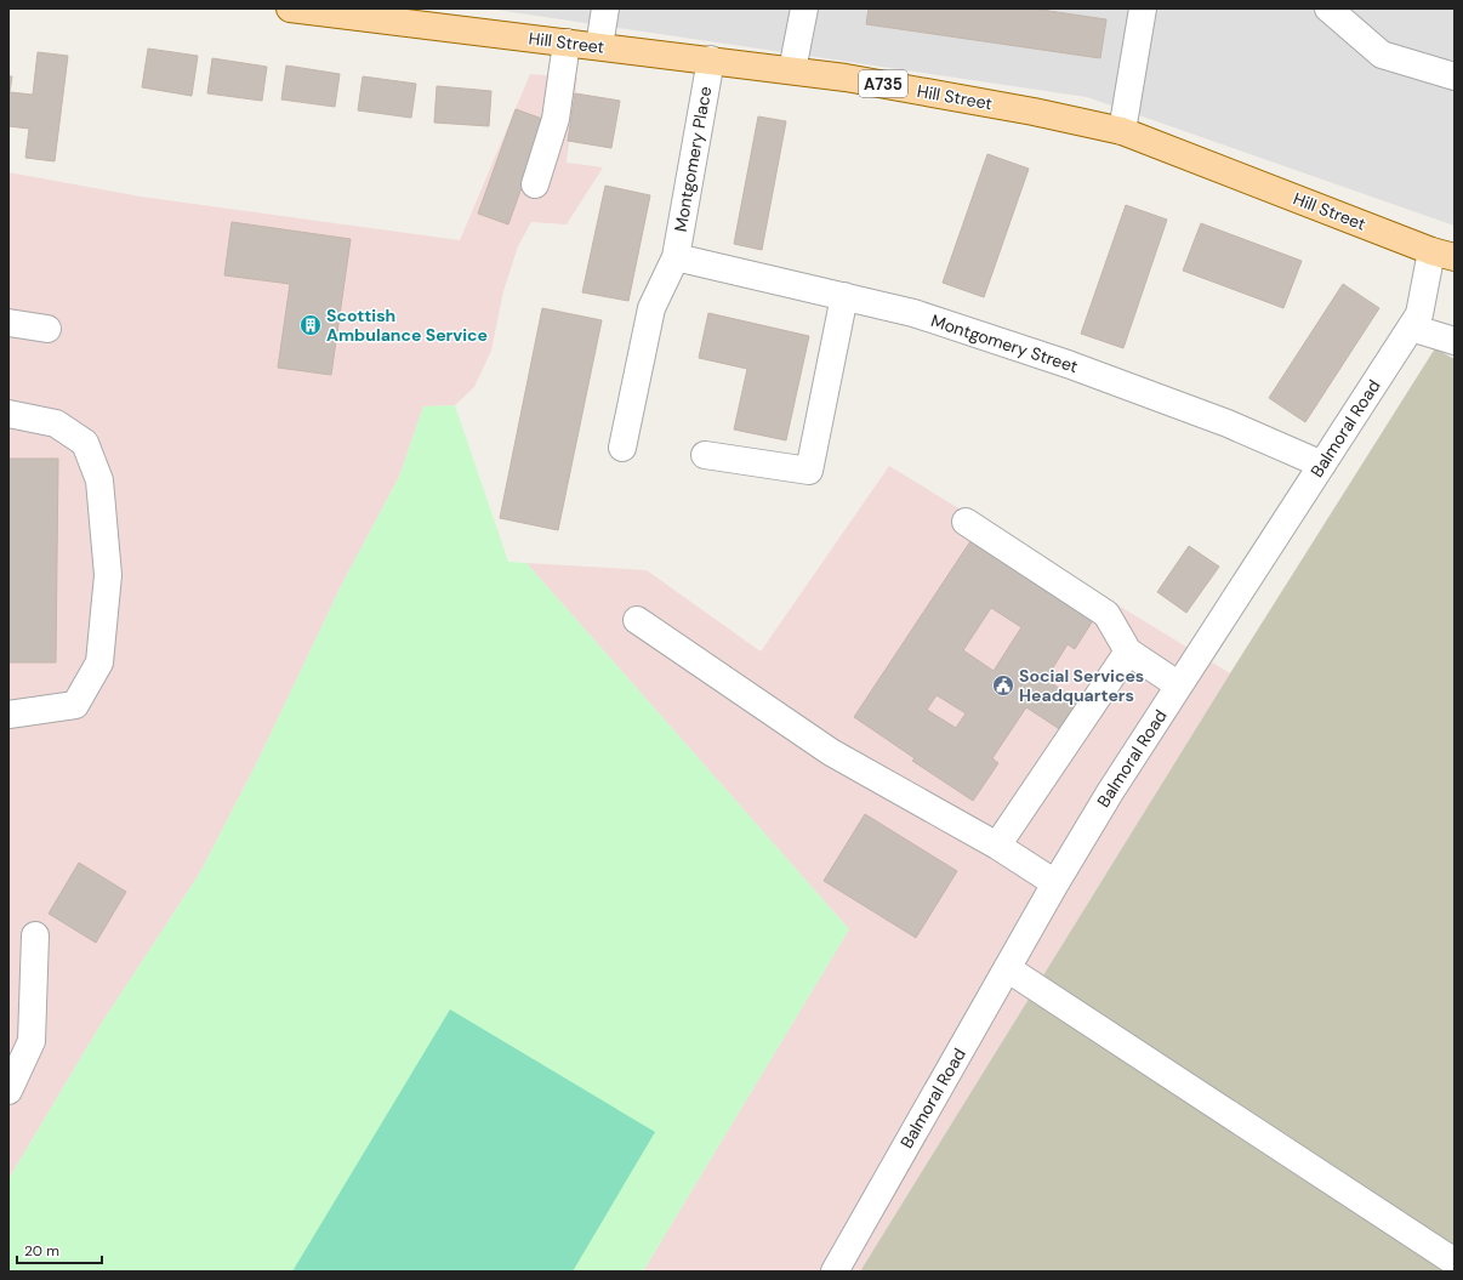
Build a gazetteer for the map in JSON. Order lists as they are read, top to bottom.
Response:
{
  "streets": {
    "main road": ["Hill Street", "A735"],
    "street": ["Montgomery Place", "Montgomery Street", "Balmoral Road"]
  },
  "crossings": [
    ["Hill Street", "Montgomery Place"],
    ["Hill Street", "Balmoral Road"],
    ["Montgomery Place", "Montgomery Street"],
    ["Montgomery Street", "Balmoral Road"]
  ],
  "places": {
    "building": ["Scottish Ambulance Service"],
    "public building": ["Social Services Headquarters"]
  },
  "scale_bar": "20 m"
}
